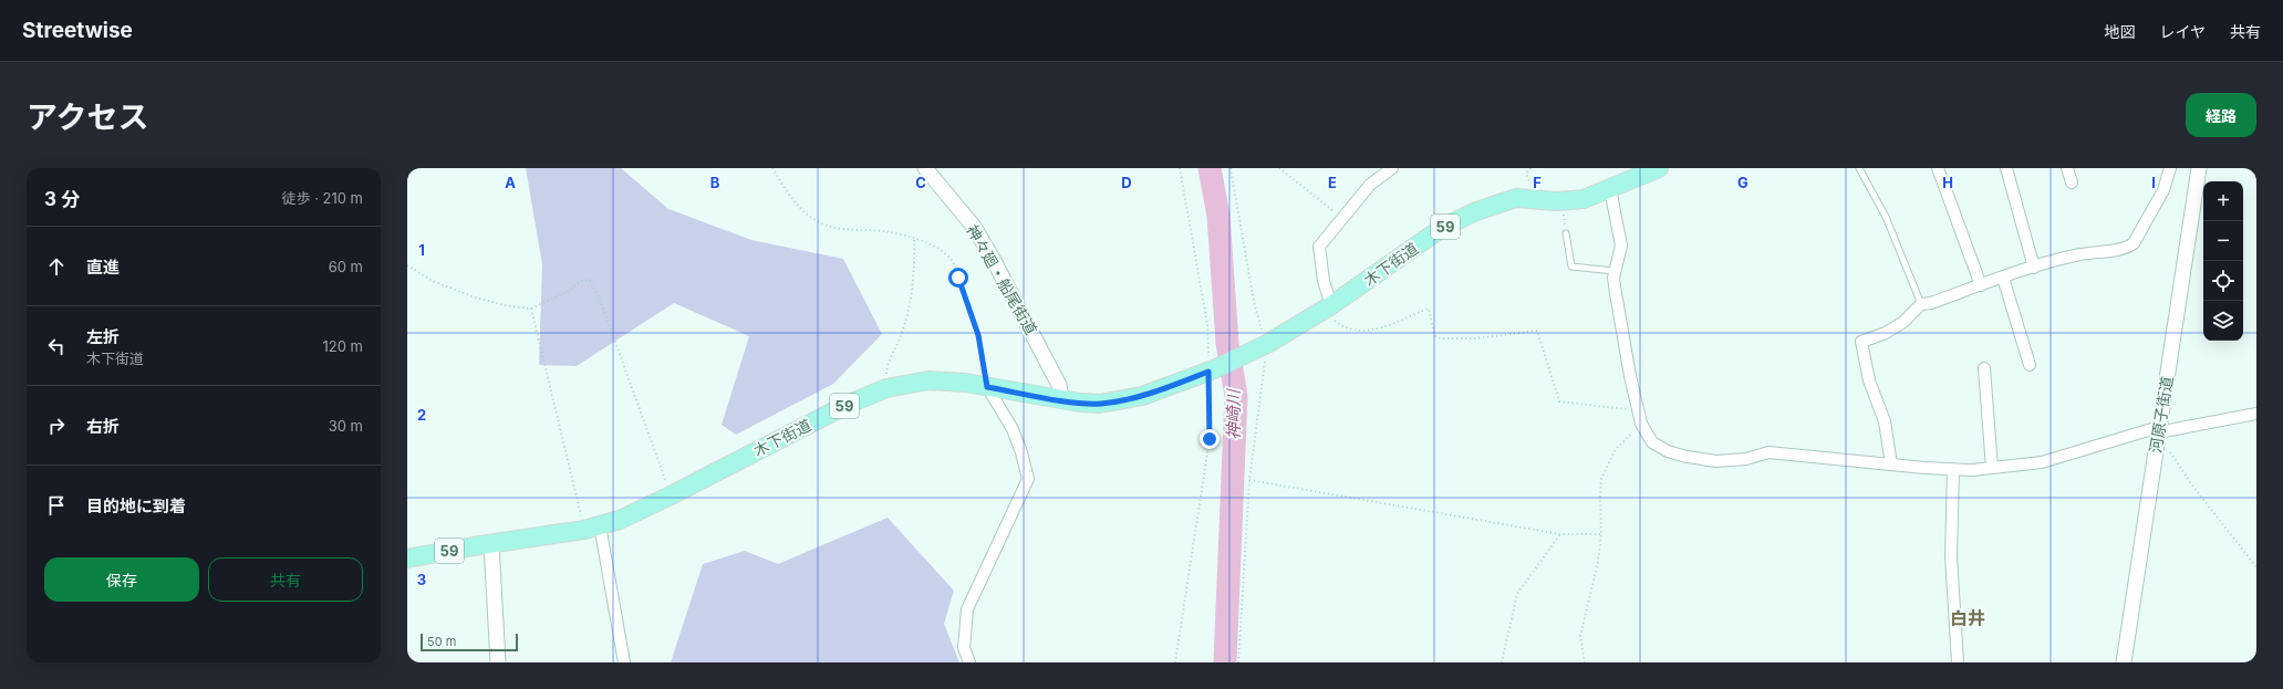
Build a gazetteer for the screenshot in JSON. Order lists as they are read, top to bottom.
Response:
{
  "streets": {
    "main road": ["59", "木下街道"],
    "street": ["神々廻・船尾街道", "河原子街道"]
  },
  "crossings": [
    ["59", "木下街道"],
    ["木下街道", "神々廻・船尾街道"]
  ],
  "districts": ["白井"],
  "water": ["神崎川"],
  "scale_bar": "50 m",
  "page": {
    "header": "Streetwise",
    "nav": ["地図", "レイヤ", "共有"],
    "title": "アクセス",
    "buttons": [
      "経路",
      ["保存", "共有"]
    ],
    "heading": ["3 分", "徒歩 · 210 m"],
    "map_buttons": ["+", "−"],
    "list": [
      ["直進", "60 m"],
      ["左折", "木下街道", "120 m"],
      ["右折", "30 m"],
      "目的地に到着"
    ],
    "scale": "50 m"
  },
  "grid": {
    "columns": [
      "A",
      "B",
      "C",
      "D",
      "E",
      "F",
      "G",
      "H",
      "I"
    ],
    "rows": ["1", "2", "3"]
  }
}
